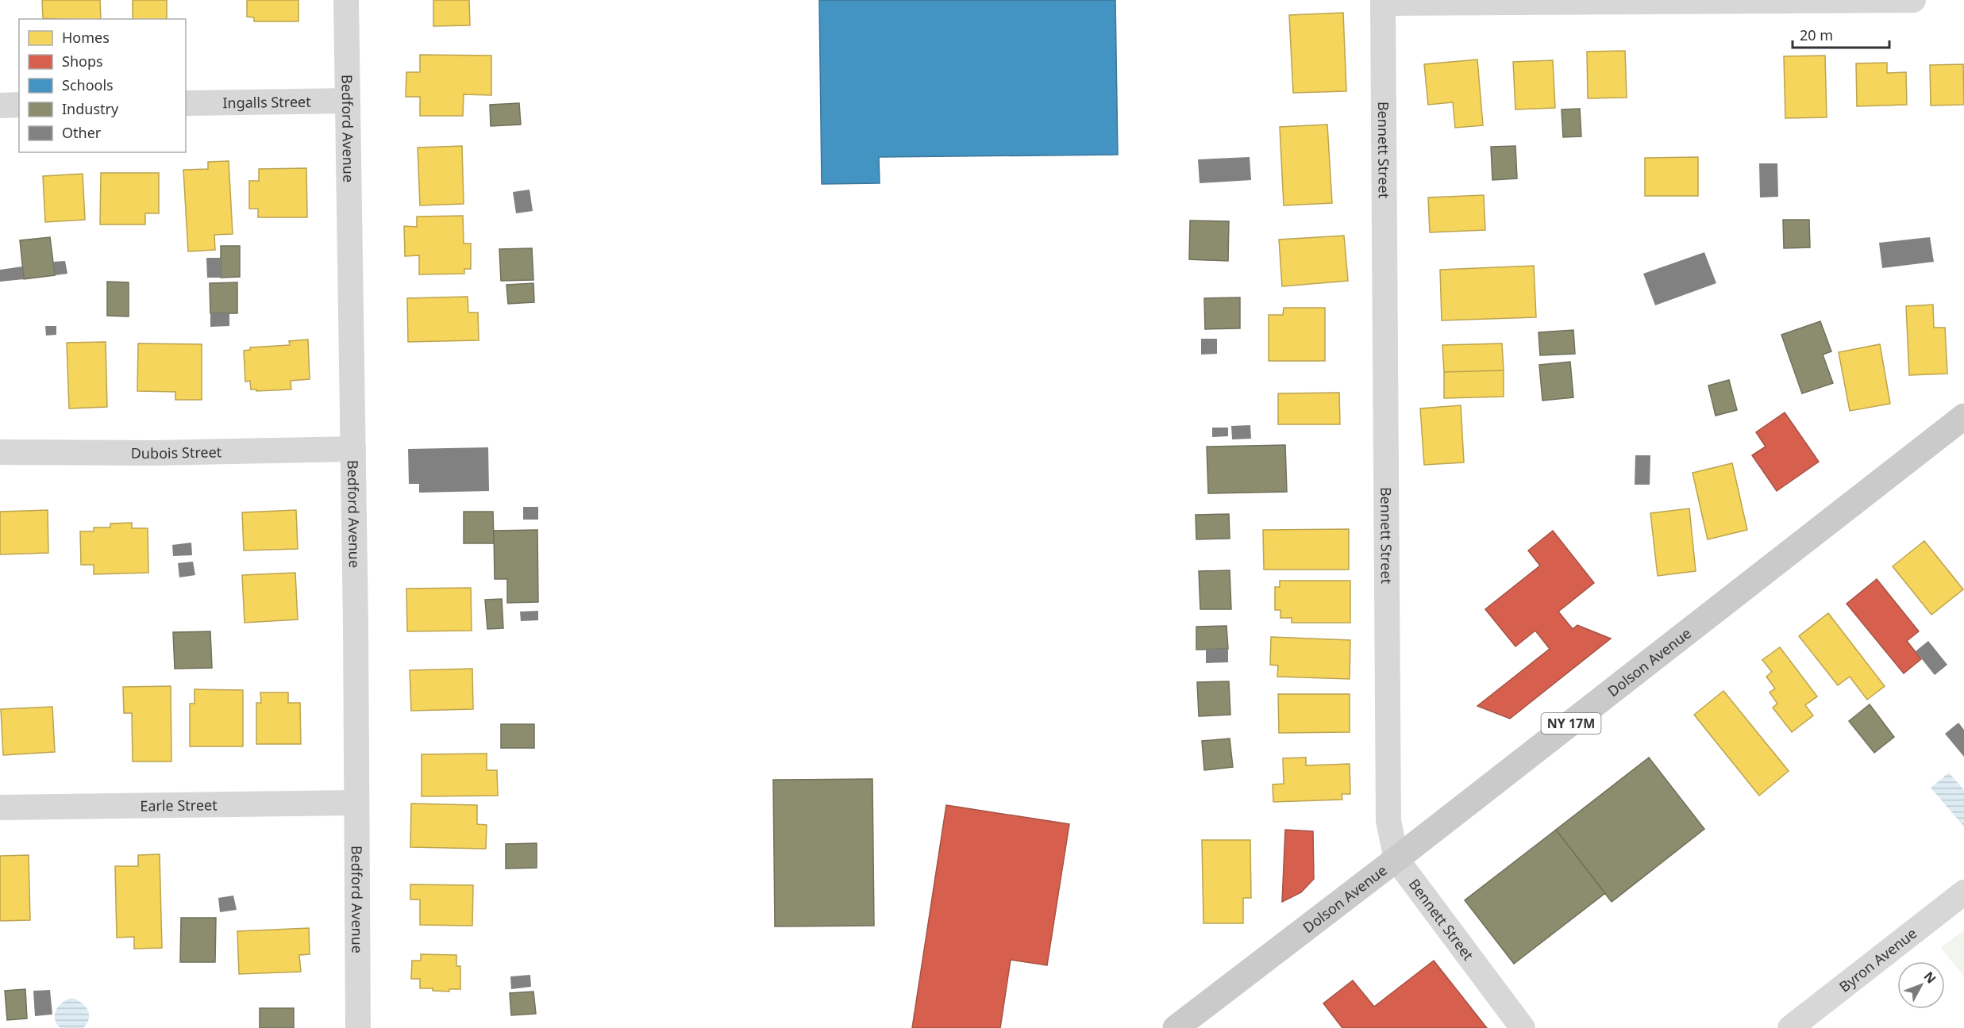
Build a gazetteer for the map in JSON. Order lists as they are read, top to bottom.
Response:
{
  "streets": {
    "main road": ["Dolson Avenue", "NY 17M"],
    "street": [
      "Ingalls Street",
      "Bedford Avenue",
      "Bennett Street",
      "Dubois Street",
      "Earle Street",
      "Byron Avenue"
    ]
  },
  "crossings": [
    ["Ingalls Street", "Bedford Avenue"],
    ["Bedford Avenue", "Dubois Street"],
    ["Bedford Avenue", "Earle Street"],
    ["Bennett Street", "Dolson Avenue"]
  ],
  "legend": [
    "Homes",
    "Shops",
    "Schools",
    "Industry",
    "Other"
  ],
  "scale_bar": "20 m",
  "north": "top right"
}
